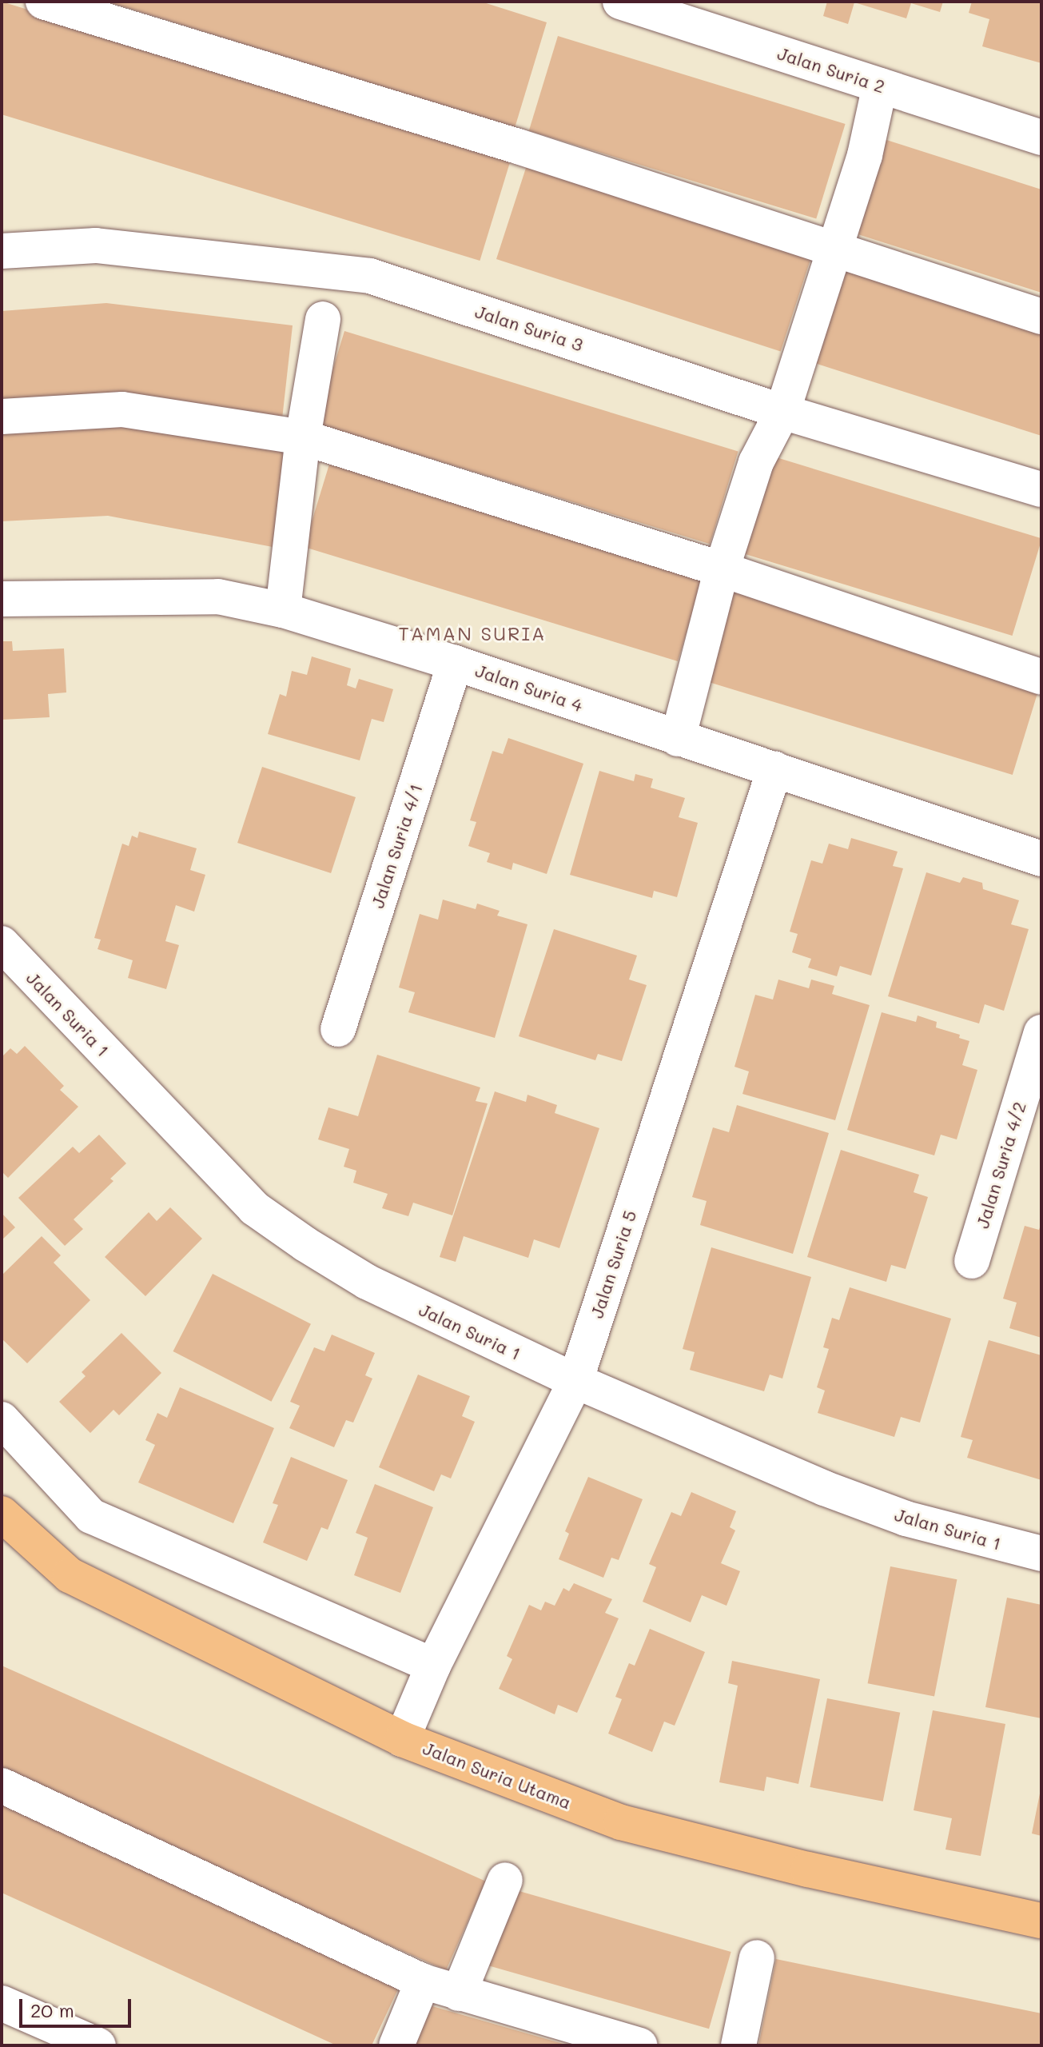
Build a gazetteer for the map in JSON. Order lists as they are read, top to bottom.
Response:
{
  "streets": {
    "main road": ["Jalan Suria Utama"],
    "street": [
      "Jalan Suria 2",
      "Jalan Suria 3",
      "Jalan Suria 4",
      "Jalan Suria 4/1",
      "Jalan Suria 1",
      "Jalan Suria 4/2",
      "Jalan Suria 5"
    ]
  },
  "crossings": [
    ["Jalan Suria 4", "Jalan Suria 4/1"],
    ["Jalan Suria 4", "Jalan Suria 5"],
    ["Jalan Suria 1", "Jalan Suria 5"],
    ["Jalan Suria 5", "Jalan Suria Utama"]
  ],
  "districts": ["TAMAN SURIA"],
  "scale_bar": "20 m"
}
